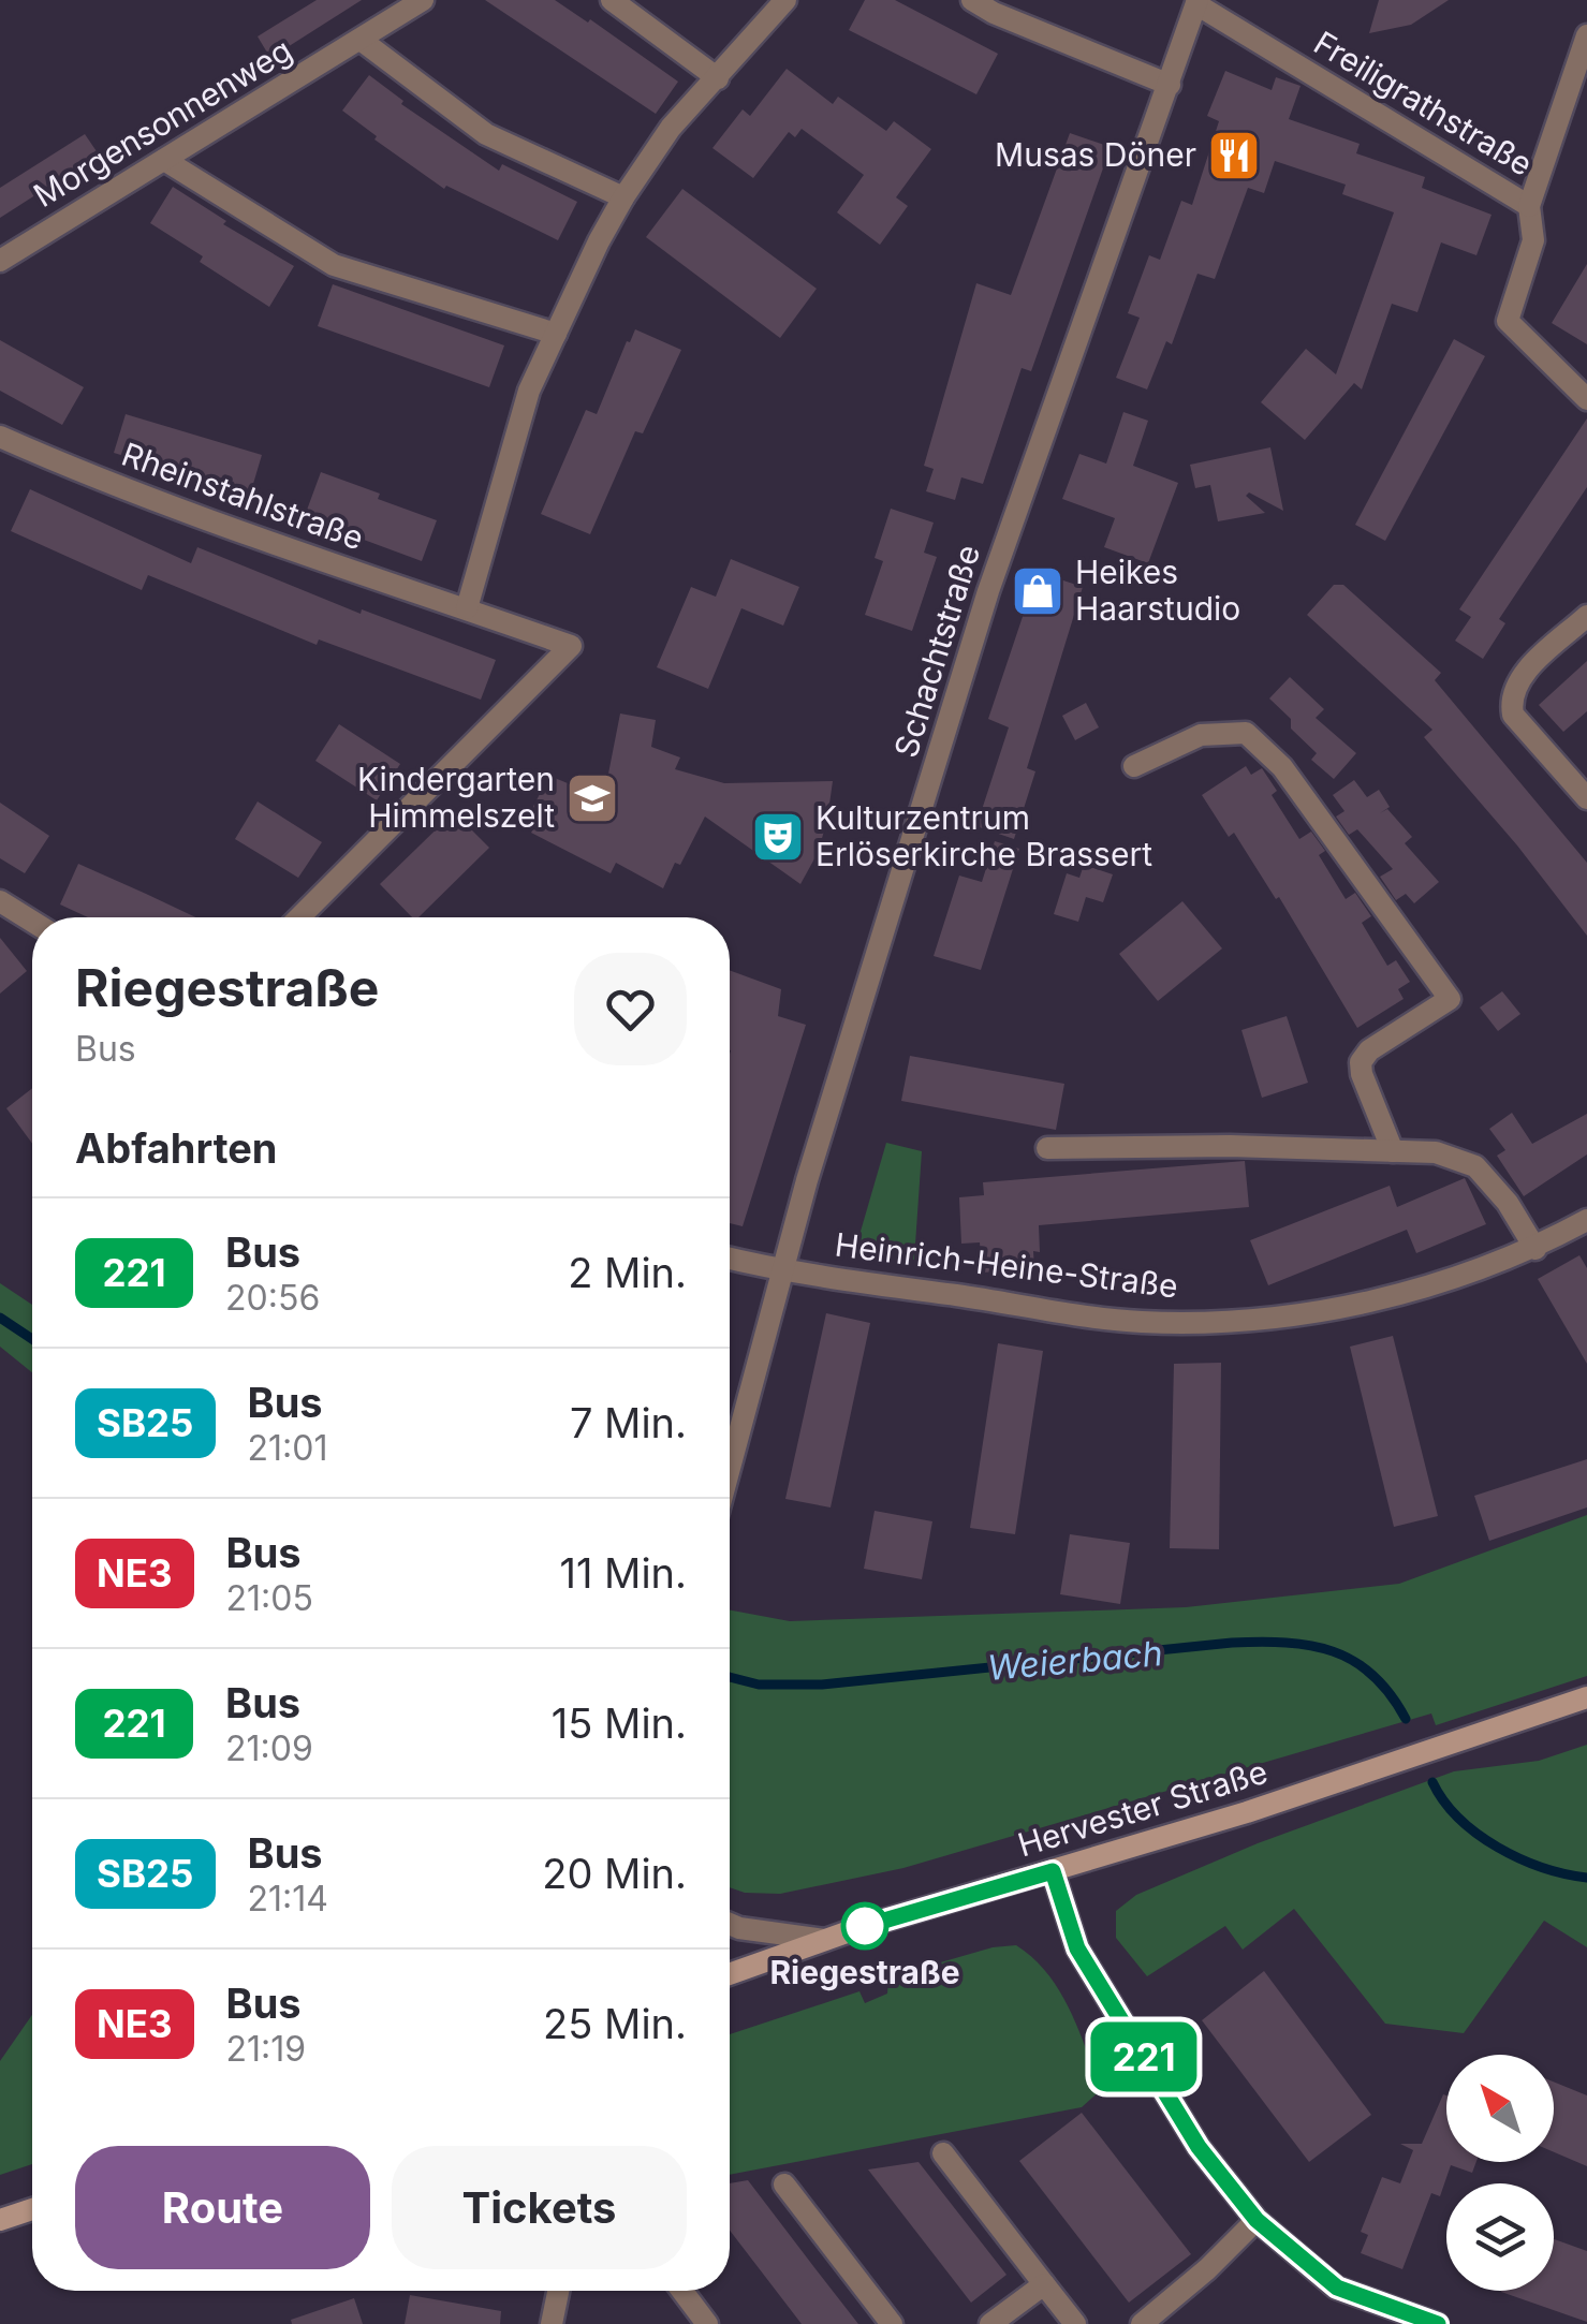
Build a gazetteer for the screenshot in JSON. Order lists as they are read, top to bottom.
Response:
{
  "streets": {
    "main road": ["Hervester Straße"],
    "street": [
      "Freiligrathstraße",
      "Morgensonnenweg",
      "Rheinstahlstraße",
      "Schachtstraße",
      "Heinrich-Heine-Straße"
    ]
  },
  "crossings": [
    ["Freiligrathstraße", "Schachtstraße"],
    ["Schachtstraße", "Heinrich-Heine-Straße"]
  ],
  "water": ["Weierbach"],
  "places": {
    "restaurant": ["Musas Döner"],
    "shop": ["Heikes Haarstudio"],
    "school or university": ["Kindergarten Himmelszelt"],
    "theatre": ["Kulturzentrum Erlöserkirche Brassert"],
    "other": ["Riegestraße"]
  },
  "lines": ["bus line 221"],
  "north": "top left",
  "page": {
    "on_map": "221",
    "heading": [
      ["Riegestraße", "Bus"],
      "Abfahrten"
    ],
    "list": [
      {
        "mark": "221",
        "name": "Bus",
        "note": "20:56",
        "value": "2 Min."
      },
      {
        "mark": "SB25",
        "name": "Bus",
        "note": "21:01",
        "value": "7 Min."
      },
      {
        "mark": "NE3",
        "name": "Bus",
        "note": "21:05",
        "value": "11 Min."
      },
      {
        "mark": "221",
        "name": "Bus",
        "note": "21:09",
        "value": "15 Min."
      },
      {
        "mark": "SB25",
        "name": "Bus",
        "note": "21:14",
        "value": "20 Min."
      },
      {
        "mark": "NE3",
        "name": "Bus",
        "note": "21:19",
        "value": "25 Min."
      }
    ],
    "buttons": ["Route", "Tickets"]
  }
}
